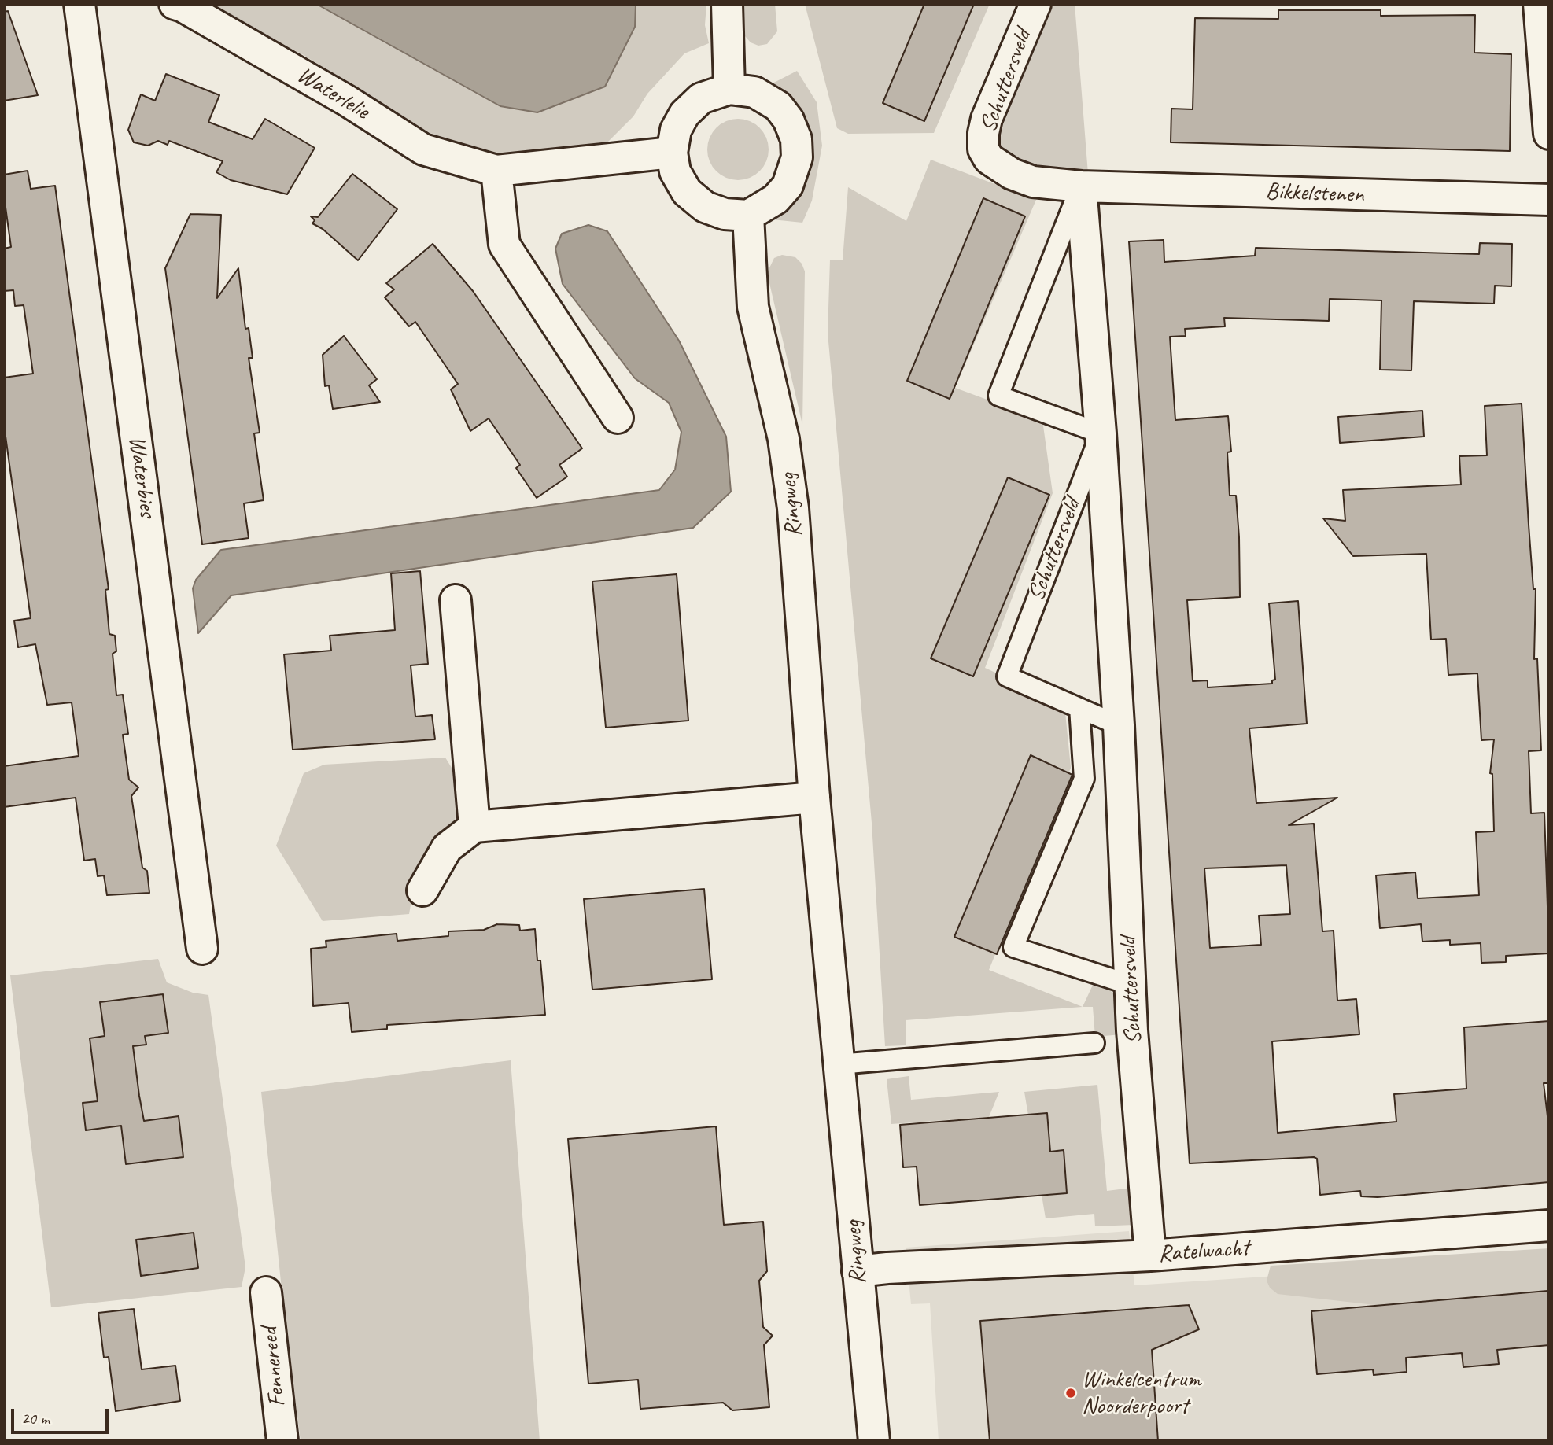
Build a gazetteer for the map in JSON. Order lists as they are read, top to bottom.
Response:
{
  "streets": {
    "street": [
      "Schuttersveld",
      "Waterlelie",
      "Bikkelstenen",
      "Waterbies",
      "Ringweg",
      "Ratelwacht",
      "Fennereed"
    ]
  },
  "crossings": [
    ["Schuttersveld", "Bikkelstenen"],
    ["Schuttersveld", "Ratelwacht"],
    ["Waterlelie", "Ringweg"],
    ["Ringweg", "Ratelwacht"]
  ],
  "places": ["Winkelcentrum Noorderpoort"],
  "scale_bar": "20 m"
}
